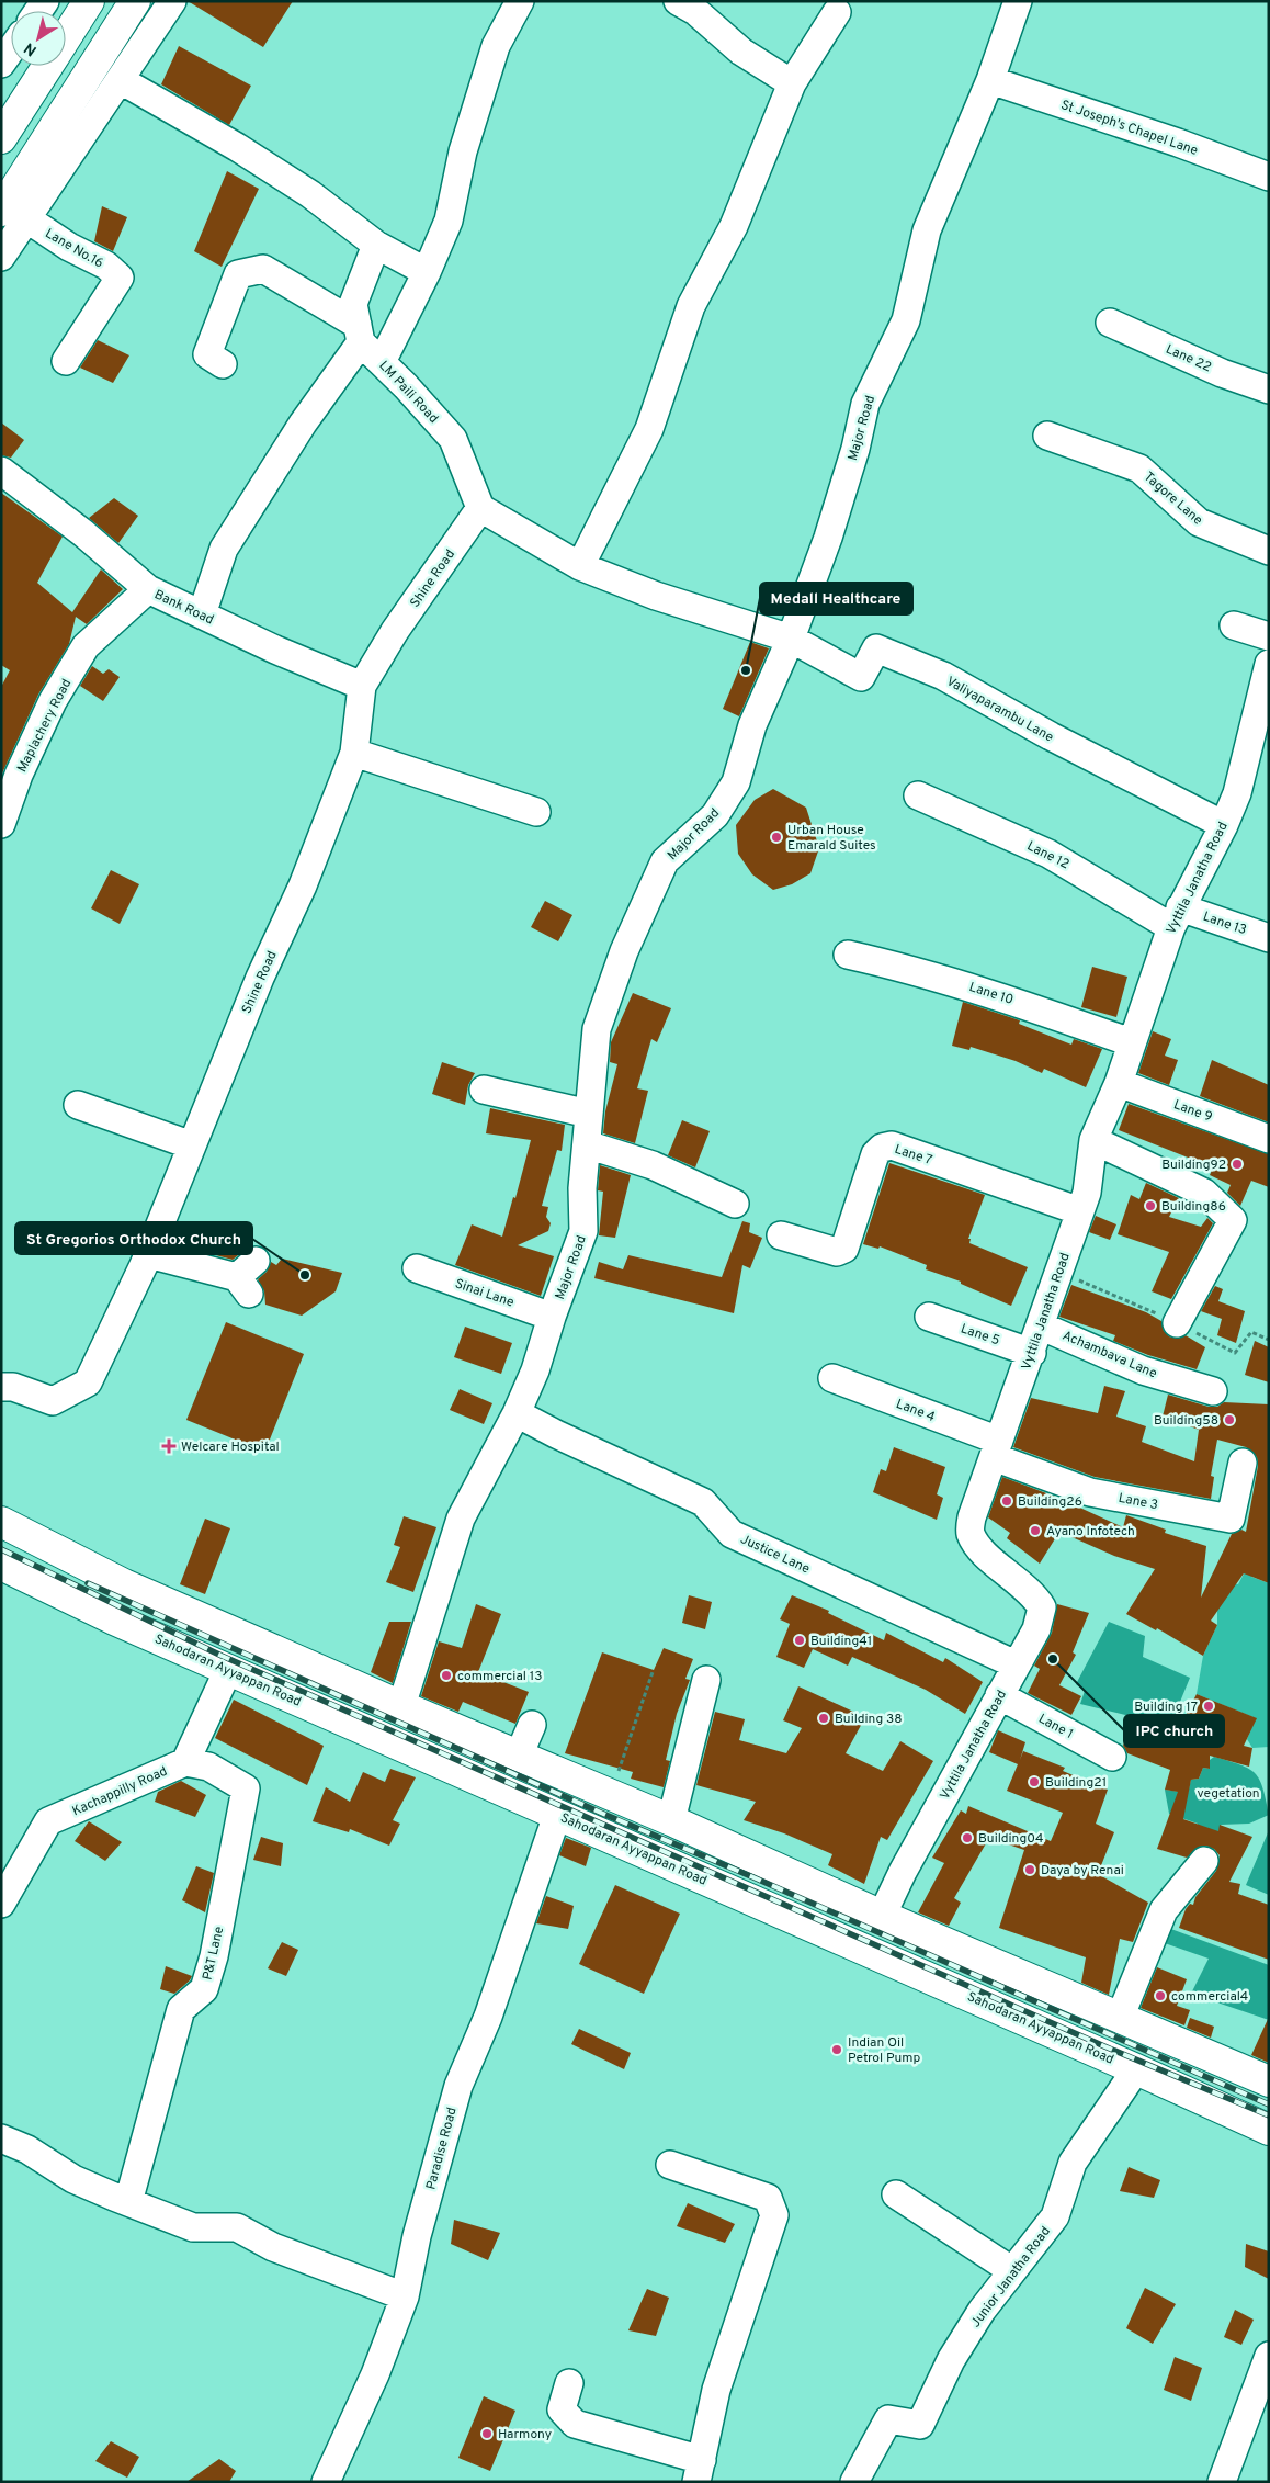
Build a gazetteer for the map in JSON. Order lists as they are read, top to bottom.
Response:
{
  "streets": {
    "main road": ["Sahodaran Ayyappan Road"],
    "street": [
      "St Joseph's Chapel Lane",
      "Lane No.16",
      "Lane 22",
      "LM Paili Road",
      "Major Road",
      "Tagore Lane",
      "Shine Road",
      "Bank Road",
      "Valiyaparambu Lane",
      "Maplachery Road",
      "Lane 12",
      "Vyttila Janatha Road",
      "Lane 13",
      "Lane 10",
      "Lane 9",
      "Lane 7",
      "Sinai Lane",
      "Lane 5",
      "Achambava Lane",
      "Lane 4",
      "Lane 3",
      "Justice Lane",
      "Lane 1",
      "Kachappilly Road",
      "P&T Lane",
      "Paradise Road",
      "Junior Janatha Road"
    ]
  },
  "crossings": [
    ["St Joseph's Chapel Lane", "Major Road"],
    ["LM Paili Road", "Shine Road"],
    ["Major Road", "Valiyaparambu Lane"],
    ["Major Road", "Sinai Lane"],
    ["Major Road", "Justice Lane"],
    ["Shine Road", "Bank Road"],
    ["Bank Road", "Maplachery Road"],
    ["Valiyaparambu Lane", "Vyttila Janatha Road"],
    ["Lane 12", "Vyttila Janatha Road"],
    ["Lane 12", "Lane 13"],
    ["Vyttila Janatha Road", "Lane 13"],
    ["Vyttila Janatha Road", "Lane 10"],
    ["Vyttila Janatha Road", "Lane 9"],
    ["Vyttila Janatha Road", "Lane 7"],
    ["Vyttila Janatha Road", "Lane 5"],
    ["Vyttila Janatha Road", "Achambava Lane"],
    ["Vyttila Janatha Road", "Lane 4"],
    ["Vyttila Janatha Road", "Lane 3"],
    ["Vyttila Janatha Road", "Justice Lane"],
    ["Vyttila Janatha Road", "Lane 1"],
    ["Lane 4", "Lane 3"],
    ["Sahodaran Ayyappan Road", "Paradise Road"],
    ["Sahodaran Ayyappan Road", "Junior Janatha Road"],
    ["Kachappilly Road", "P&T Lane"]
  ],
  "parks": ["vegetation"],
  "places": {
    "other": [
      "Medall Healthcare",
      "Urban House Emarald Suites",
      "Building92",
      "Building86",
      "St Gregorios Orthodox Church",
      "Building58",
      "Building26",
      "Ayano Infotech",
      "Building41",
      "IPC church",
      "commercial 13",
      "Building 17",
      "Building 38",
      "Building21",
      "Building04",
      "Daya by Renai",
      "commercial4",
      "Indian Oil Petrol Pump",
      "Harmony"
    ],
    "health": ["Welcare Hospital"]
  },
  "north": "bottom left"
}
